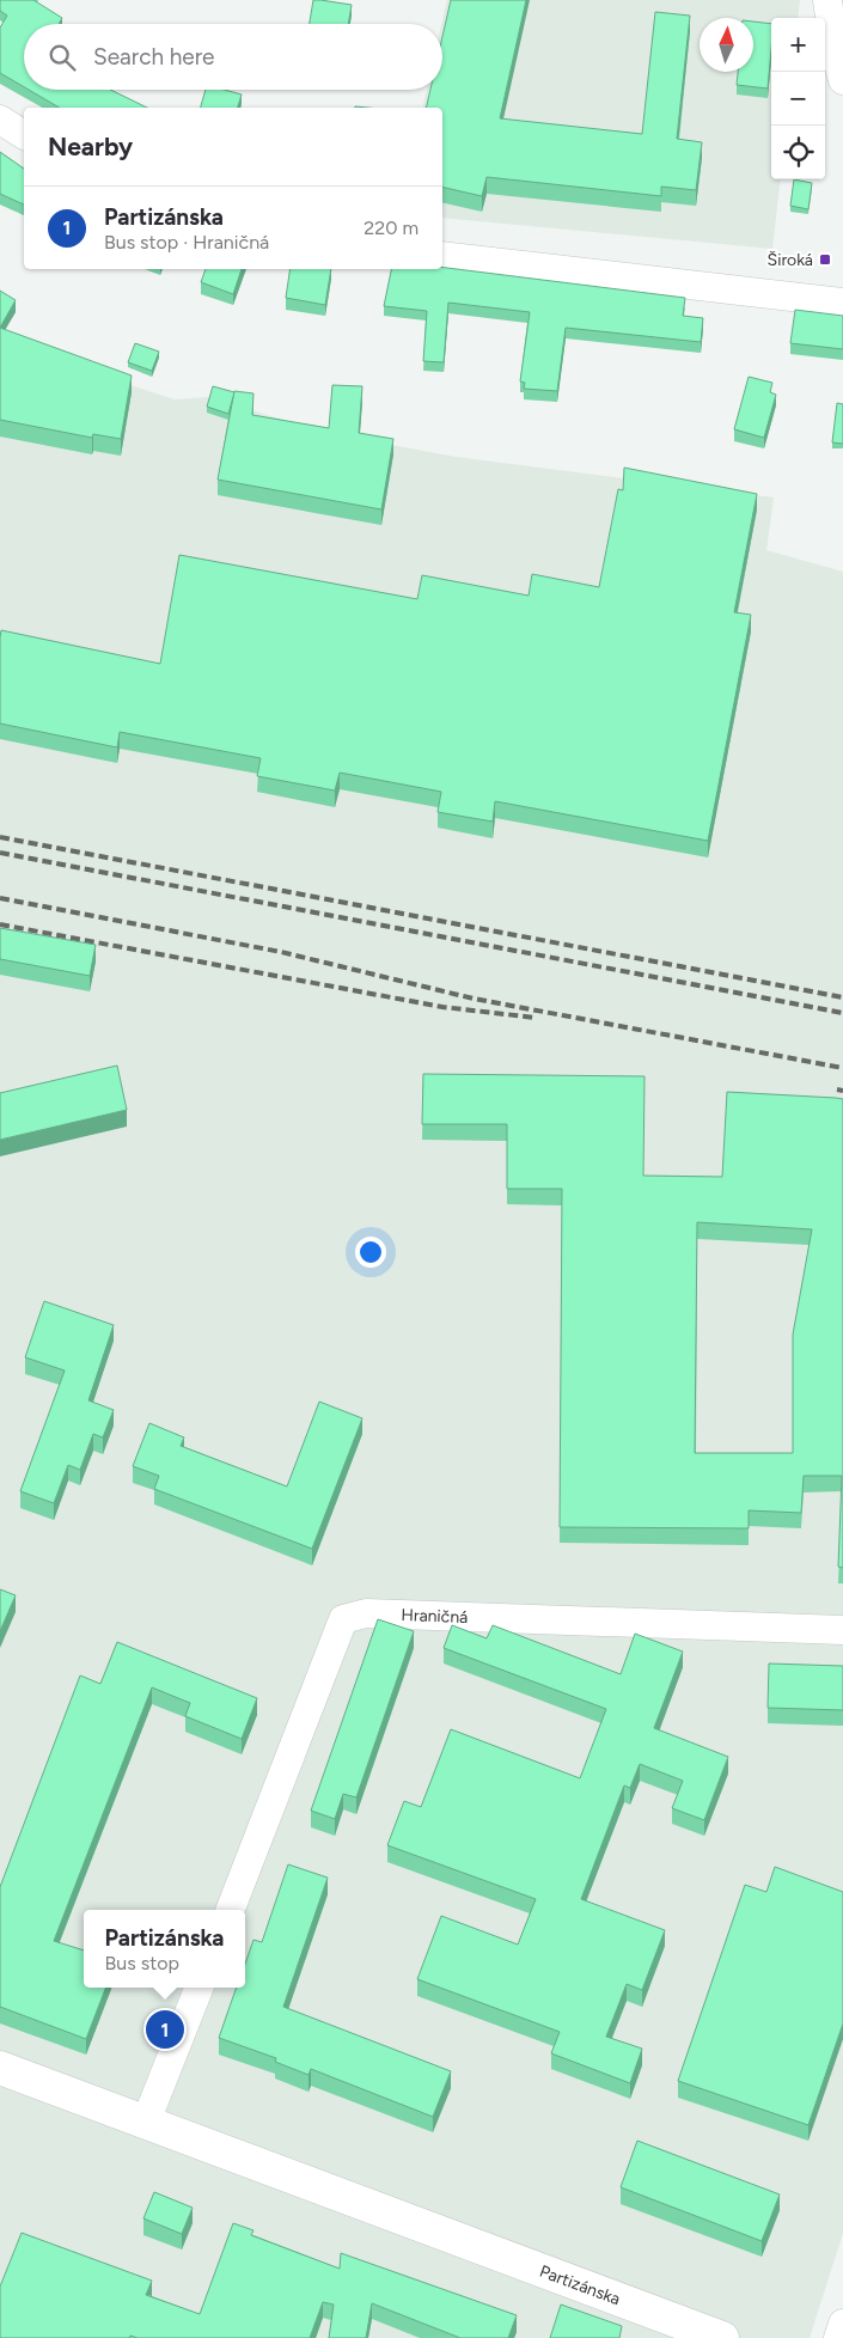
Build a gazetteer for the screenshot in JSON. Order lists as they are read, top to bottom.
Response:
{
  "streets": {
    "street": ["Hraničná", "Partizánska"]
  },
  "places": {
    "transit": ["Široká"]
  },
  "north": "top",
  "page": {
    "map_buttons": ["+", "−"],
    "search": "Search here",
    "heading": "Nearby",
    "list": [
      {
        "mark": "1",
        "name": "Partizánska",
        "note": "Bus stop · Hraničná",
        "value": "220 m"
      }
    ],
    "popup": ["Partizánska", "Bus stop"],
    "pins": "1"
  }
}
